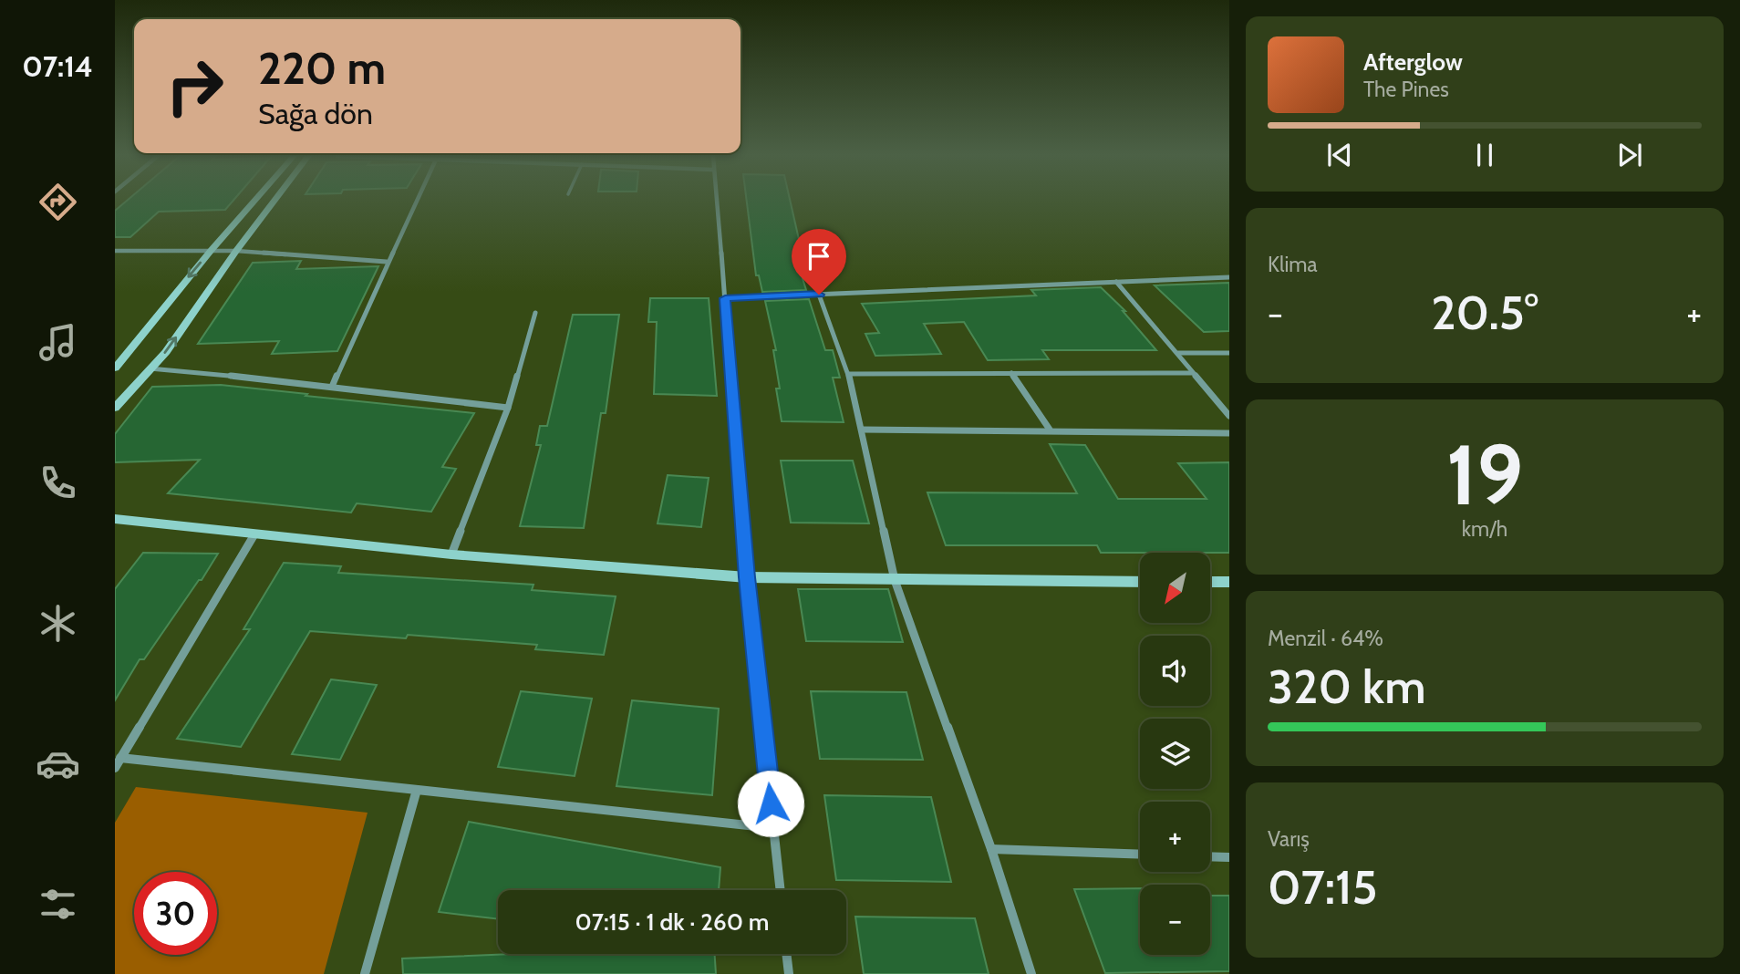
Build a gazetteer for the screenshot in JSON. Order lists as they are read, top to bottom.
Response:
{
  "north": "bottom left",
  "page": {
    "tabs": "07:14",
    "turn": ["220 m", "Sağa dön"],
    "song": ["Afterglow", "The Pines"],
    "tile": [
      "Klima",
      ["19", "km/h"],
      ["Menzil · 64%", "320 km"],
      ["Varış", "07:15"]
    ],
    "heat": ["−", "20.5°", "+"],
    "map_buttons": ["+", "−"],
    "limit": "30",
    "trip": "07:15 · 1 dk · 260 m"
  }
}
